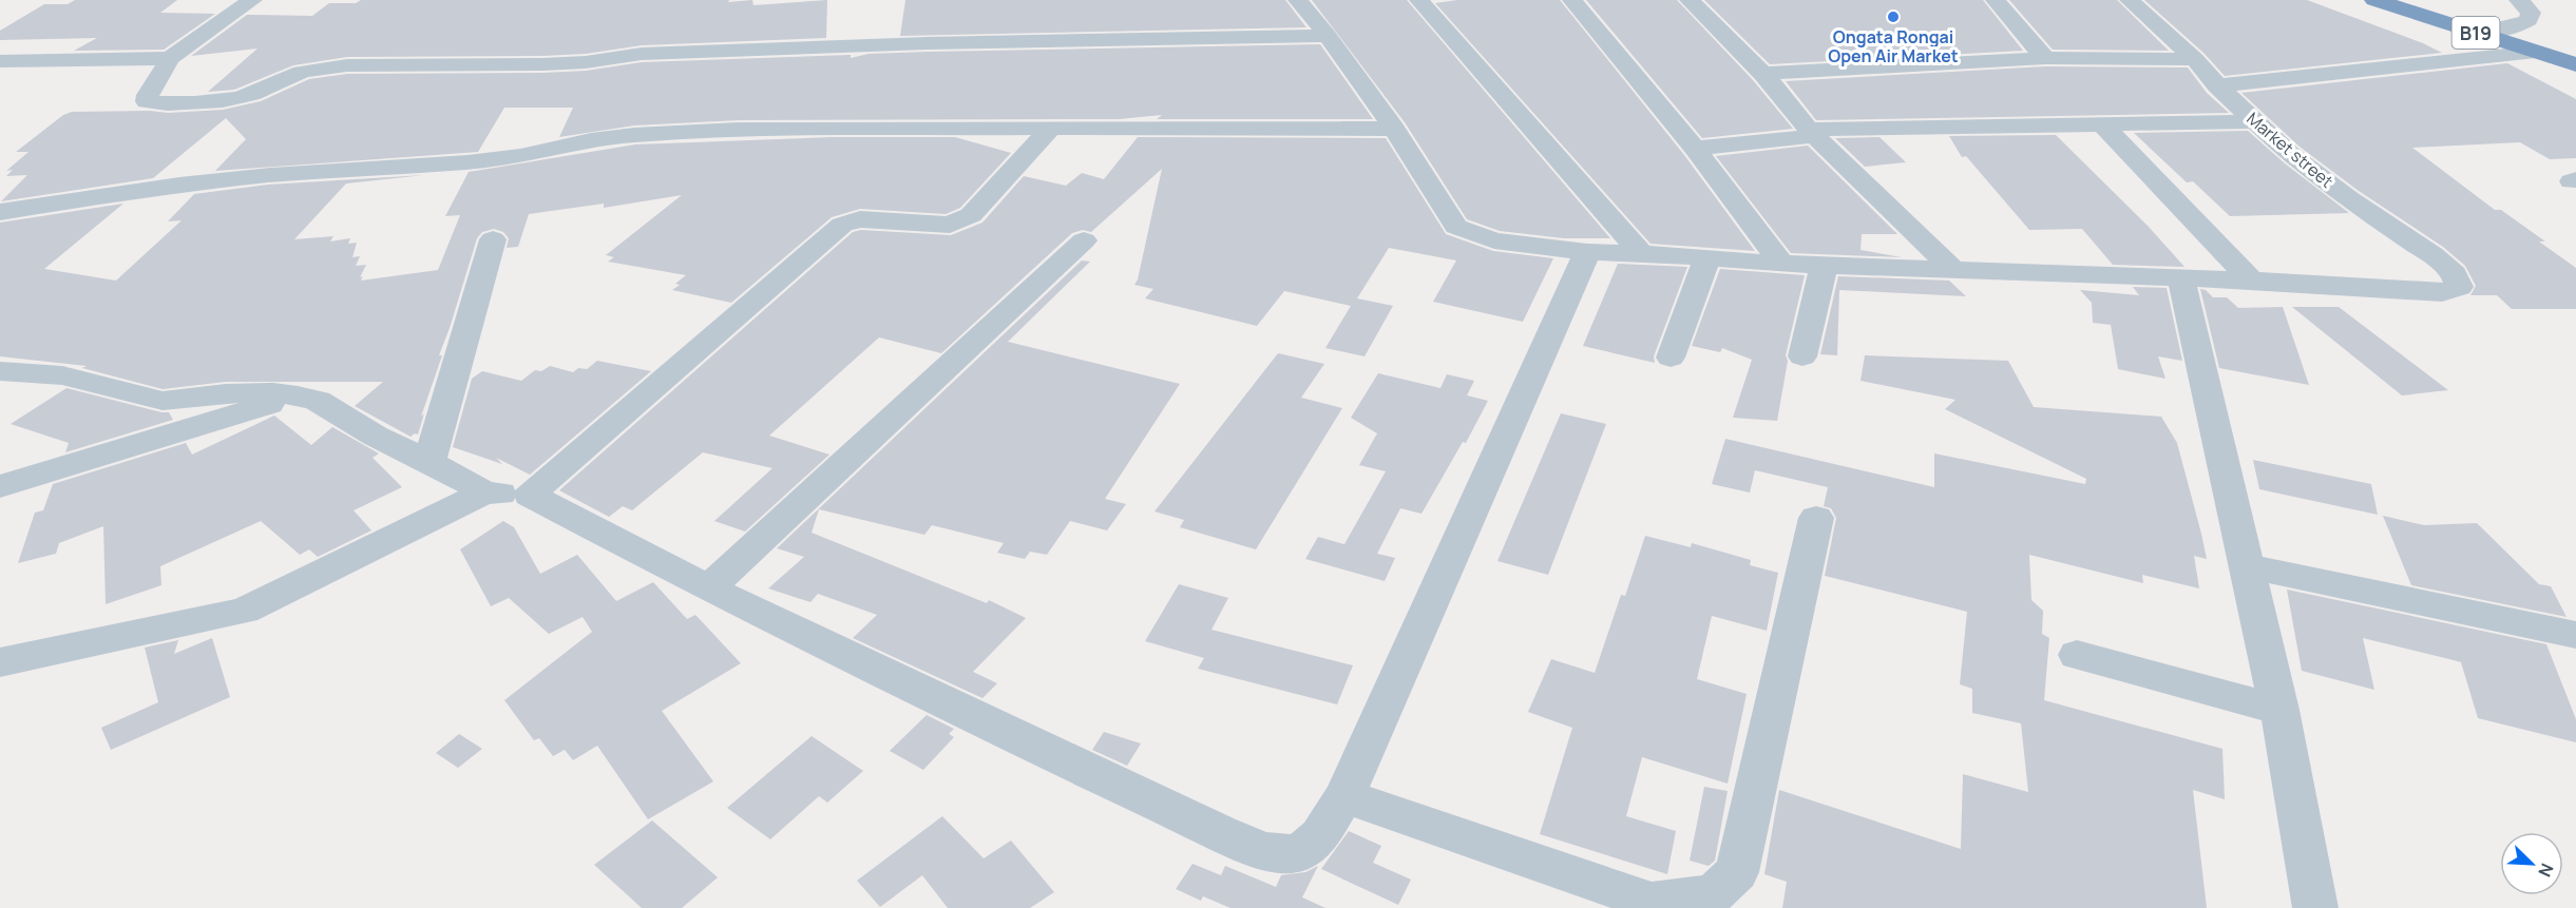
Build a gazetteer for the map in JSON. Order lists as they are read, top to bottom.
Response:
{
  "streets": {
    "highway": ["B19"],
    "street": ["Market street"]
  },
  "places": ["Ongata Rongai Open Air Market"],
  "north": "bottom right"
}
